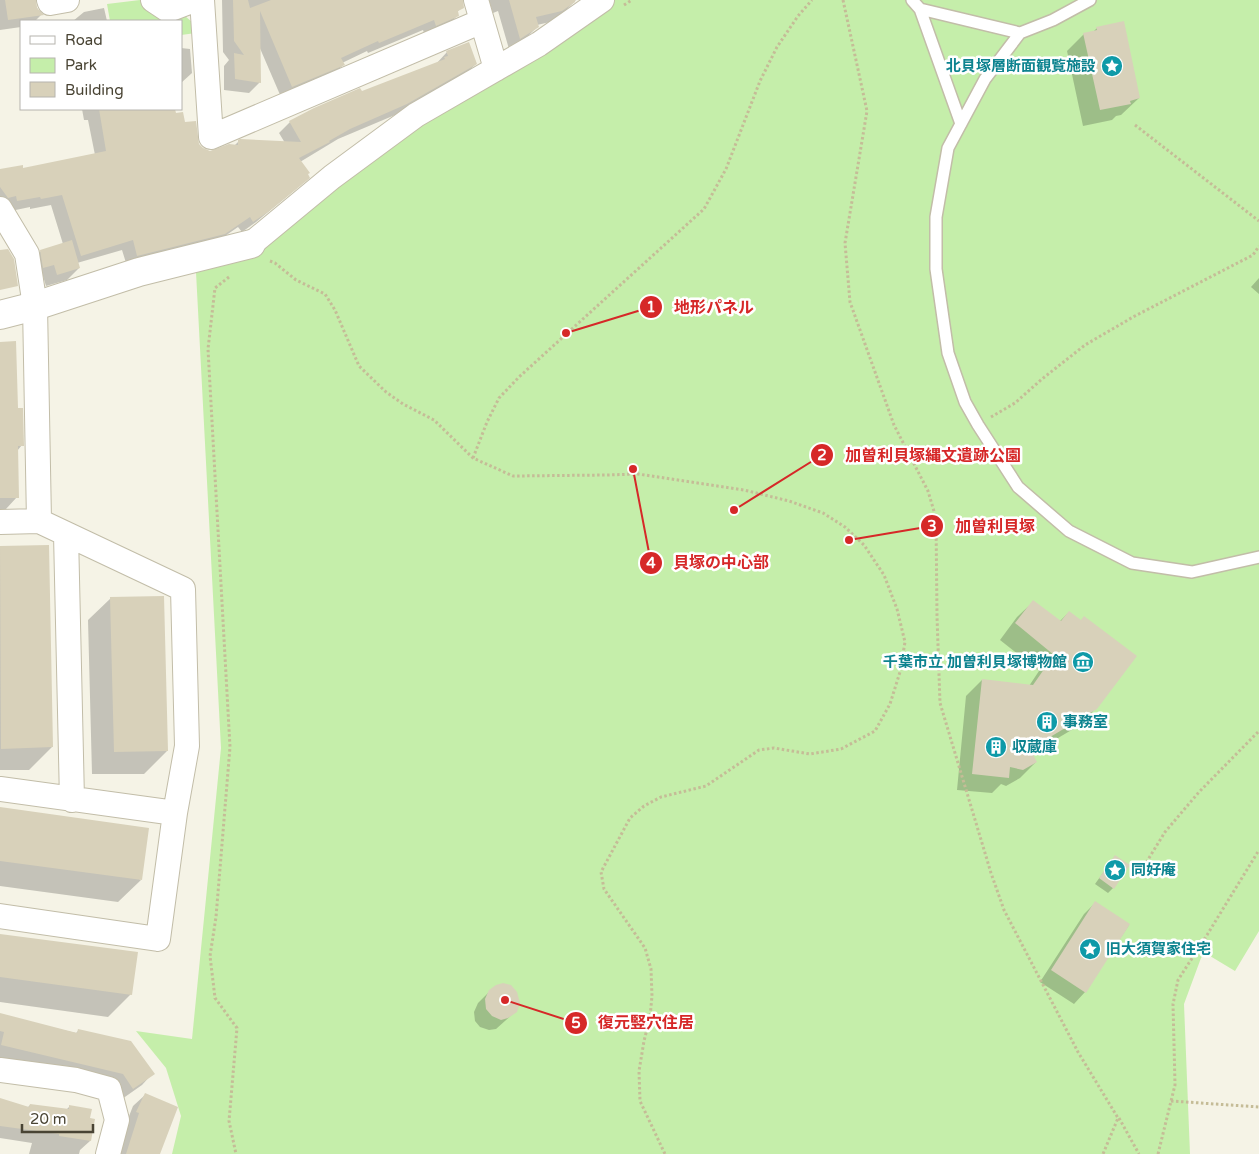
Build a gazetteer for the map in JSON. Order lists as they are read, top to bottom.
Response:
{
  "places": {
    "place": ["北貝塚層断面観覧施設", "同好庵", "旧大須賀家住宅"],
    "other": [
      "地形パネル",
      "貝塚の中心部",
      "加曽利貝塚縄文遺跡公園",
      "加曽利貝塚",
      "復元竪穴住居"
    ],
    "museum": ["千葉市立 加曽利貝塚博物館"],
    "building": ["事務室", "収蔵庫"]
  },
  "legend": ["Road", "Park", "Building"],
  "scale_bar": "20 m"
}
